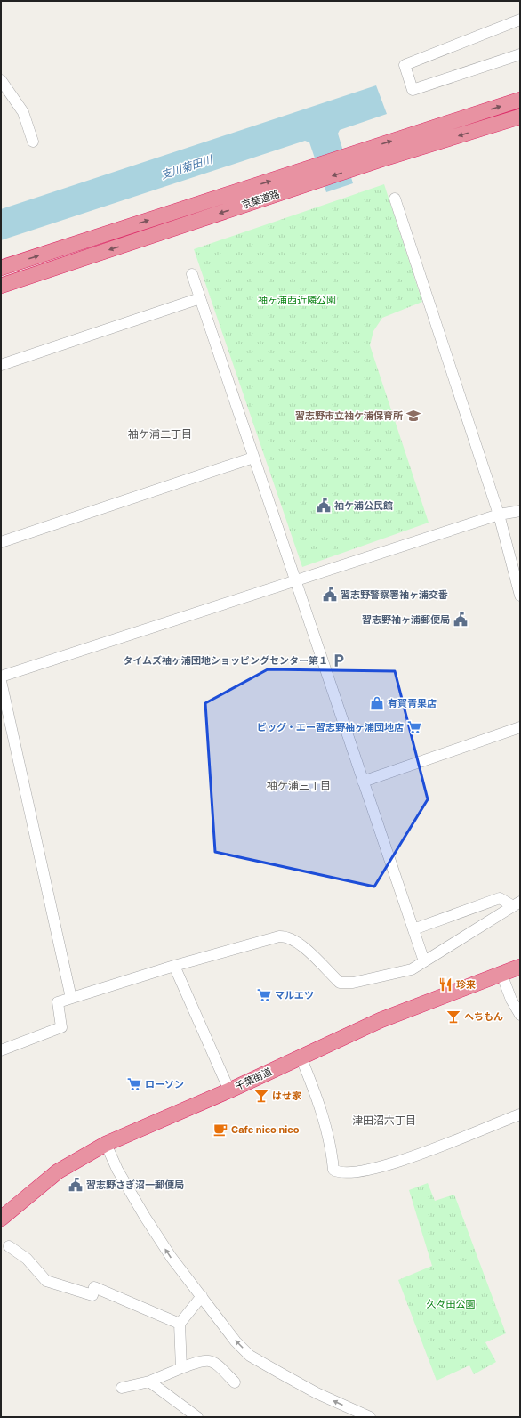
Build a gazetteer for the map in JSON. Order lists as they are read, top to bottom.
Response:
{
  "streets": {
    "highway": ["京葉道路", "千葉街道"]
  },
  "districts": ["袖ケ浦二丁目", "袖ケ浦三丁目", "津田沼六丁目"],
  "water": ["支川菊田川"],
  "parks": ["袖ヶ浦西近隣公園", "久々田公園"],
  "places": {
    "school or university": ["習志野市立袖ケ浦保育所"],
    "public building": [
      "袖ケ浦公民館",
      "習志野警察署袖ヶ浦交番",
      "習志野袖ヶ浦郵便局",
      "習志野さぎ沼一郵便局"
    ],
    "parking": ["タイムズ袖ヶ浦団地ショッピングセンター第１"],
    "shop": ["有賀青果店"],
    "supermarket": ["ビッグ・エー習志野袖ヶ浦団地店", "マルエツ", "ローソン"],
    "restaurant": ["珍来"],
    "bar": ["へちもん", "はせ家"],
    "cafe": ["Cafe nico nico"]
  }
}
